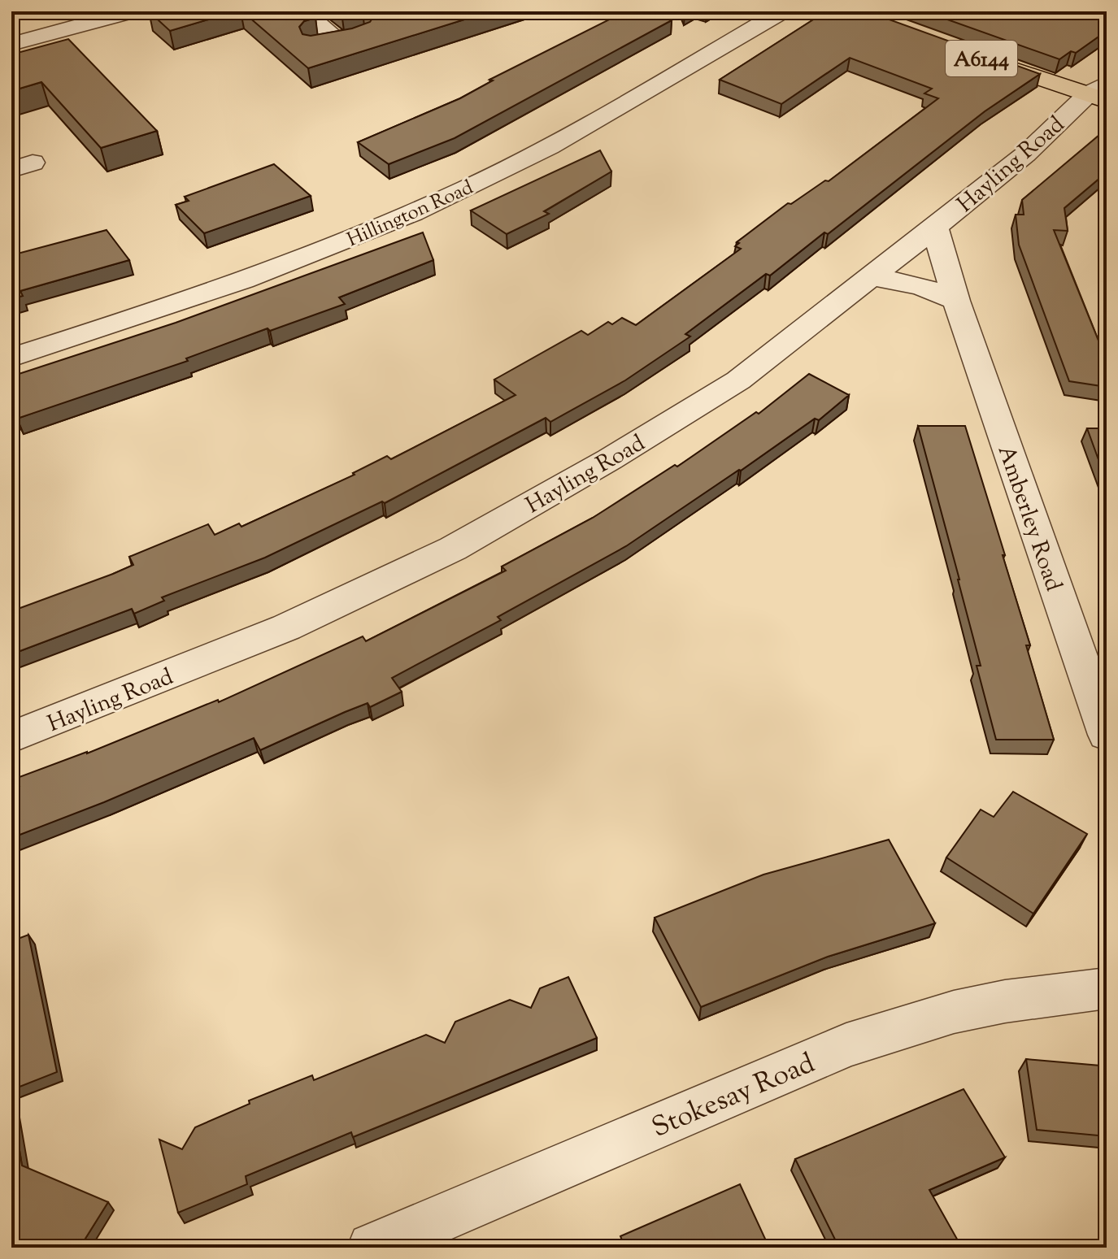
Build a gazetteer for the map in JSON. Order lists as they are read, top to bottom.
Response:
{
  "streets": {
    "main road": ["A6144"],
    "street": [
      "Hayling Road",
      "Hillington Road",
      "Amberley Road",
      "Stokesay Road"
    ]
  },
  "crossings": [
    ["A6144", "Hayling Road"],
    ["Hayling Road", "Amberley Road"]
  ]
}
